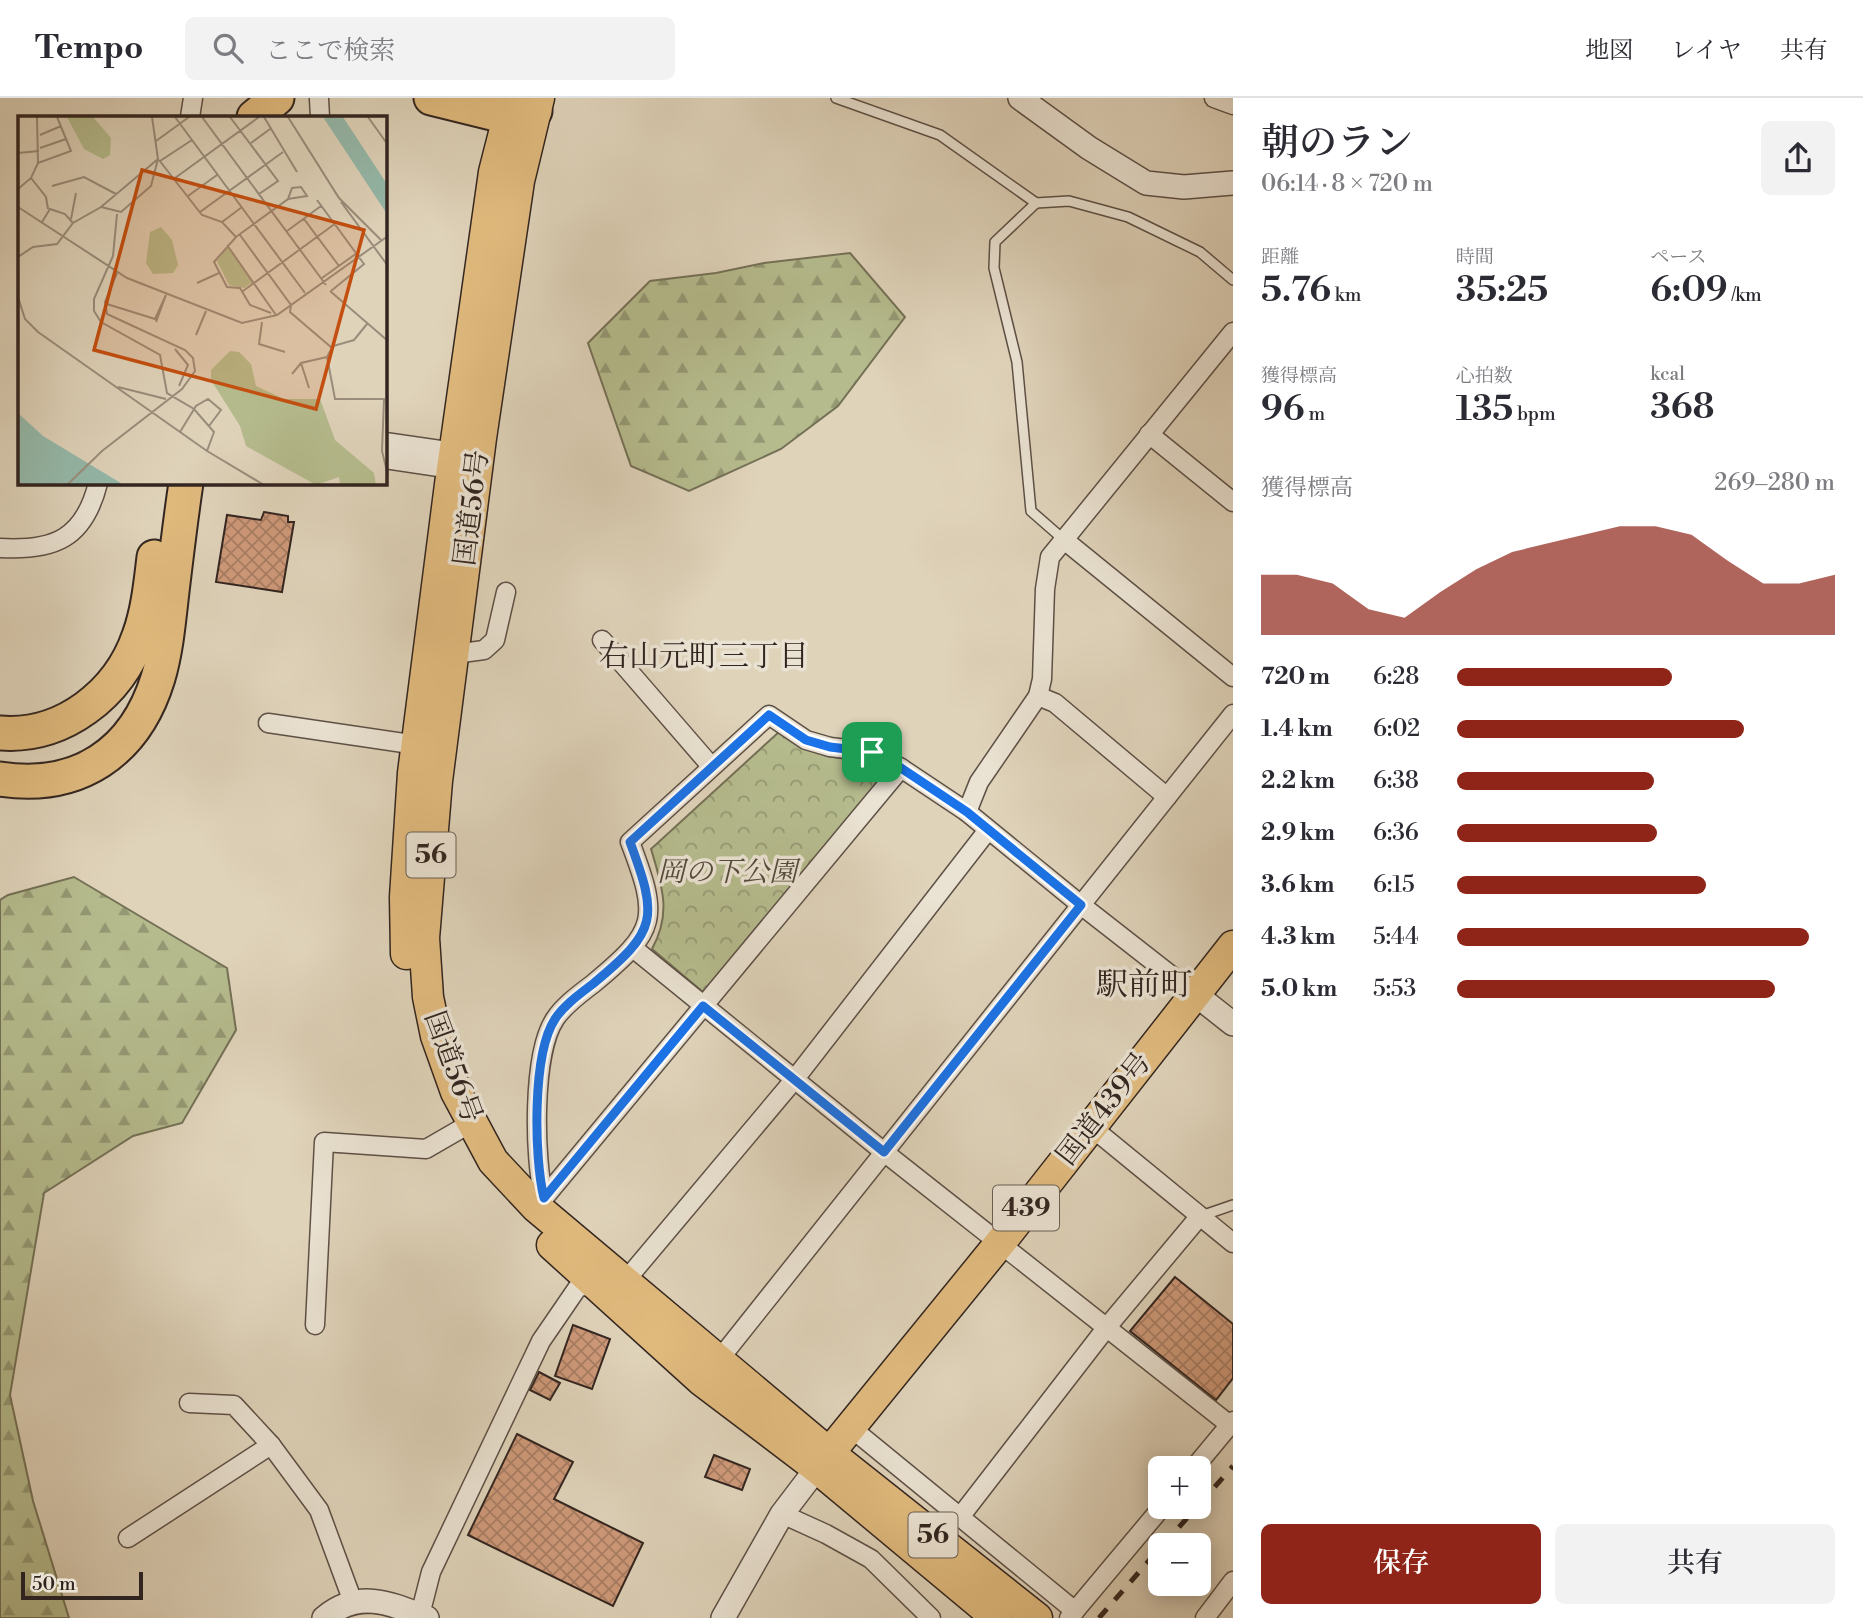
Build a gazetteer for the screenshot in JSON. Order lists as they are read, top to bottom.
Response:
{
  "streets": {
    "highway": [
      "国道56号",
      "56",
      "国道439号",
      "439"
    ]
  },
  "crossings": [
    ["国道56号", "国道439号"]
  ],
  "districts": ["右山元町三丁目", "駅前町"],
  "parks": ["岡の下公園"],
  "scale_bar": "50 m",
  "page": {
    "header": "Tempo",
    "search": "ここで検索",
    "nav": ["地図", "レイヤ", "共有"],
    "heading": ["朝のラン", "06:14 · 8 × 720 m"],
    "stats": [
      ["距離", "5.76 km"],
      ["時間", "35:25"],
      ["ペース", "6:09 /km"],
      ["獲得標高", "96 m"],
      ["心拍数", "135 bpm"],
      ["kcal", "368"]
    ],
    "chart": ["獲得標高", "269–280 m"],
    "list": [
      {
        "name": "720 m",
        "note": "6:28"
      },
      {
        "name": "1.4 km",
        "note": "6:02"
      },
      {
        "name": "2.2 km",
        "note": "6:38"
      },
      {
        "name": "2.9 km",
        "note": "6:36"
      },
      {
        "name": "3.6 km",
        "note": "6:15"
      },
      {
        "name": "4.3 km",
        "note": "5:44"
      },
      {
        "name": "5.0 km",
        "note": "5:53"
      }
    ],
    "map_buttons": ["+", "−"],
    "buttons": ["保存", "共有"],
    "scale": "50 m"
  }
}
